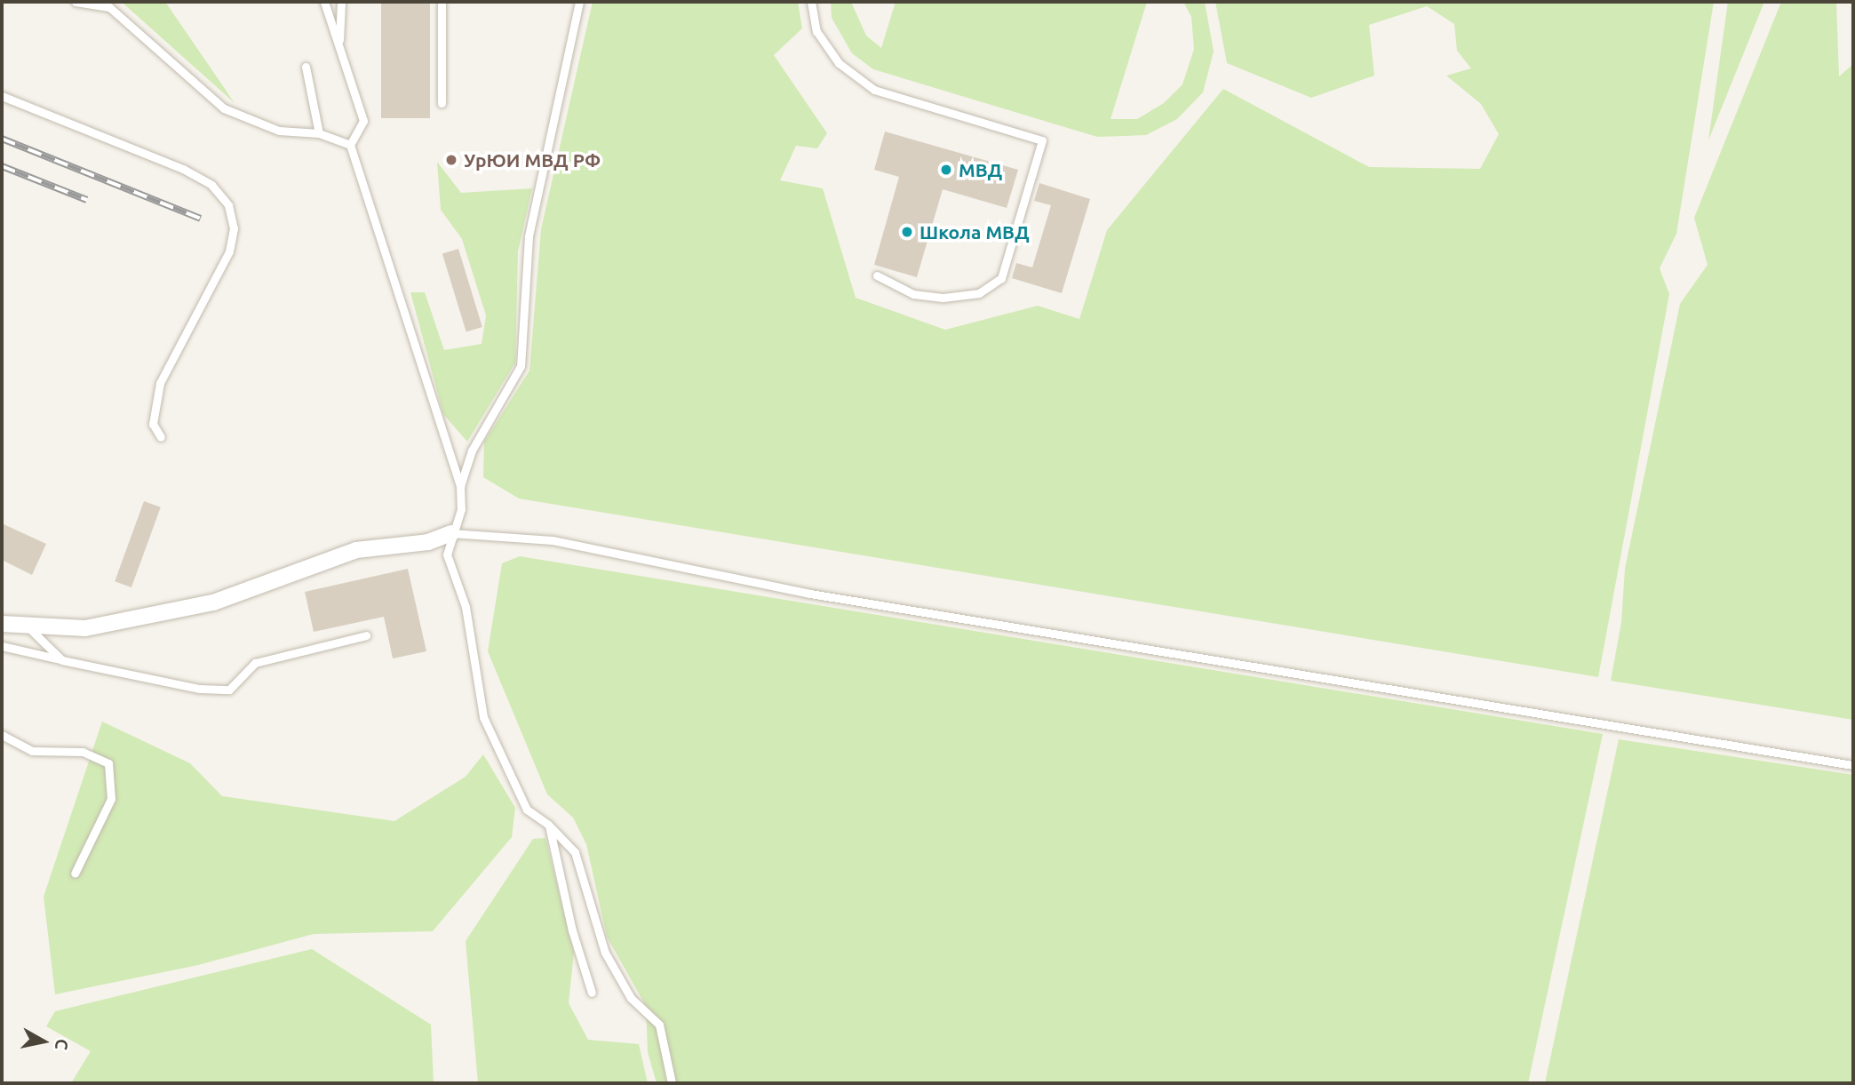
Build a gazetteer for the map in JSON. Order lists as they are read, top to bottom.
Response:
{
  "places": ["УрЮИ МВД РФ", "МВД", "Школа МВД"],
  "north": "right"
}
